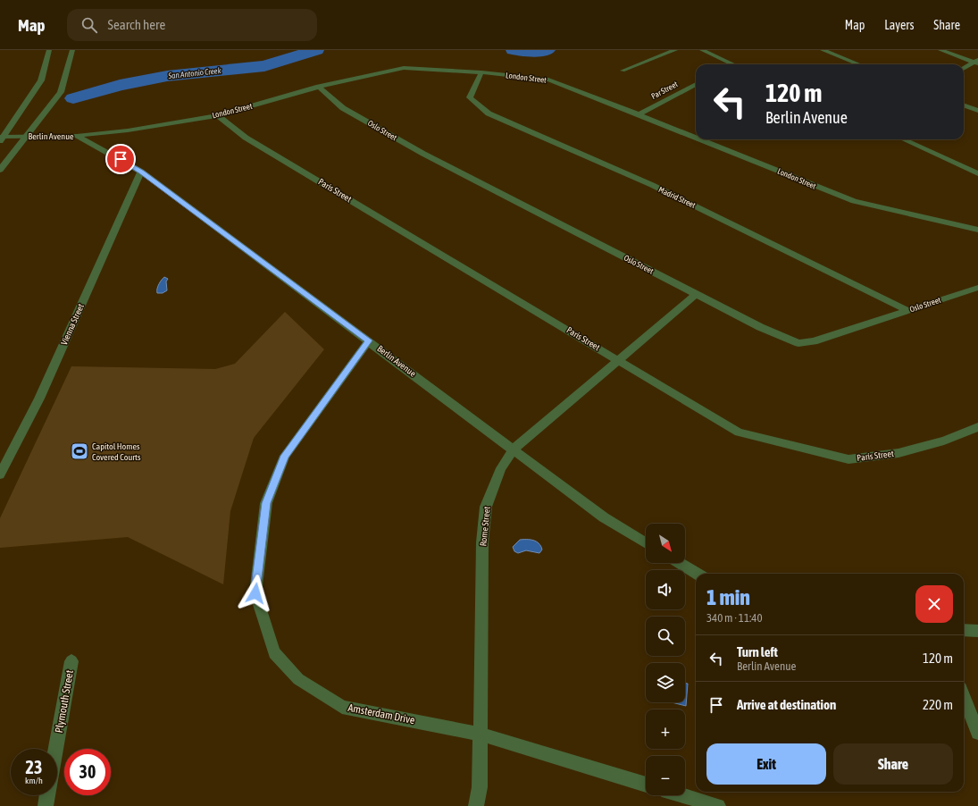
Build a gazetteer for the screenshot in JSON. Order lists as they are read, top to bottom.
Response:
{
  "streets": {
    "street": [
      "London Street",
      "Par Street",
      "Oslo Street",
      "Berlin Avenue",
      "Paris Street",
      "Madrid Street",
      "Vienna Street",
      "Rome Street",
      "Plymouth Street",
      "Amsterdam Drive"
    ]
  },
  "crossings": [
    ["London Street", "Par Street"],
    ["London Street", "Oslo Street"],
    ["London Street", "Berlin Avenue"],
    ["London Street", "Paris Street"],
    ["London Street", "Madrid Street"],
    ["Oslo Street", "Madrid Street"],
    ["Oslo Street", "Rome Street"],
    ["Berlin Avenue", "Vienna Street"],
    ["Berlin Avenue", "Rome Street"],
    ["Berlin Avenue", "Amsterdam Drive"],
    ["Paris Street", "Rome Street"],
    ["Rome Street", "Amsterdam Drive"]
  ],
  "water": ["San Antonio Creek"],
  "places": {
    "sports": ["Capitol Homes Covered Courts"]
  },
  "north": "bottom right",
  "page": {
    "header": "Map",
    "search": "Search here",
    "nav": ["Map", "Layers", "Share"],
    "turn": ["120 m", "Berlin Avenue"],
    "map_buttons": ["+", "−"],
    "heading": ["1 min", "340 m · 11:40"],
    "list": [
      {
        "name": "Turn left",
        "note": "Berlin Avenue",
        "value": "120 m"
      },
      {
        "name": "Arrive at destination",
        "value": "220 m"
      }
    ],
    "buttons": ["Exit", "Share"],
    "speed": "23 km/h",
    "limit": "30"
  }
}
